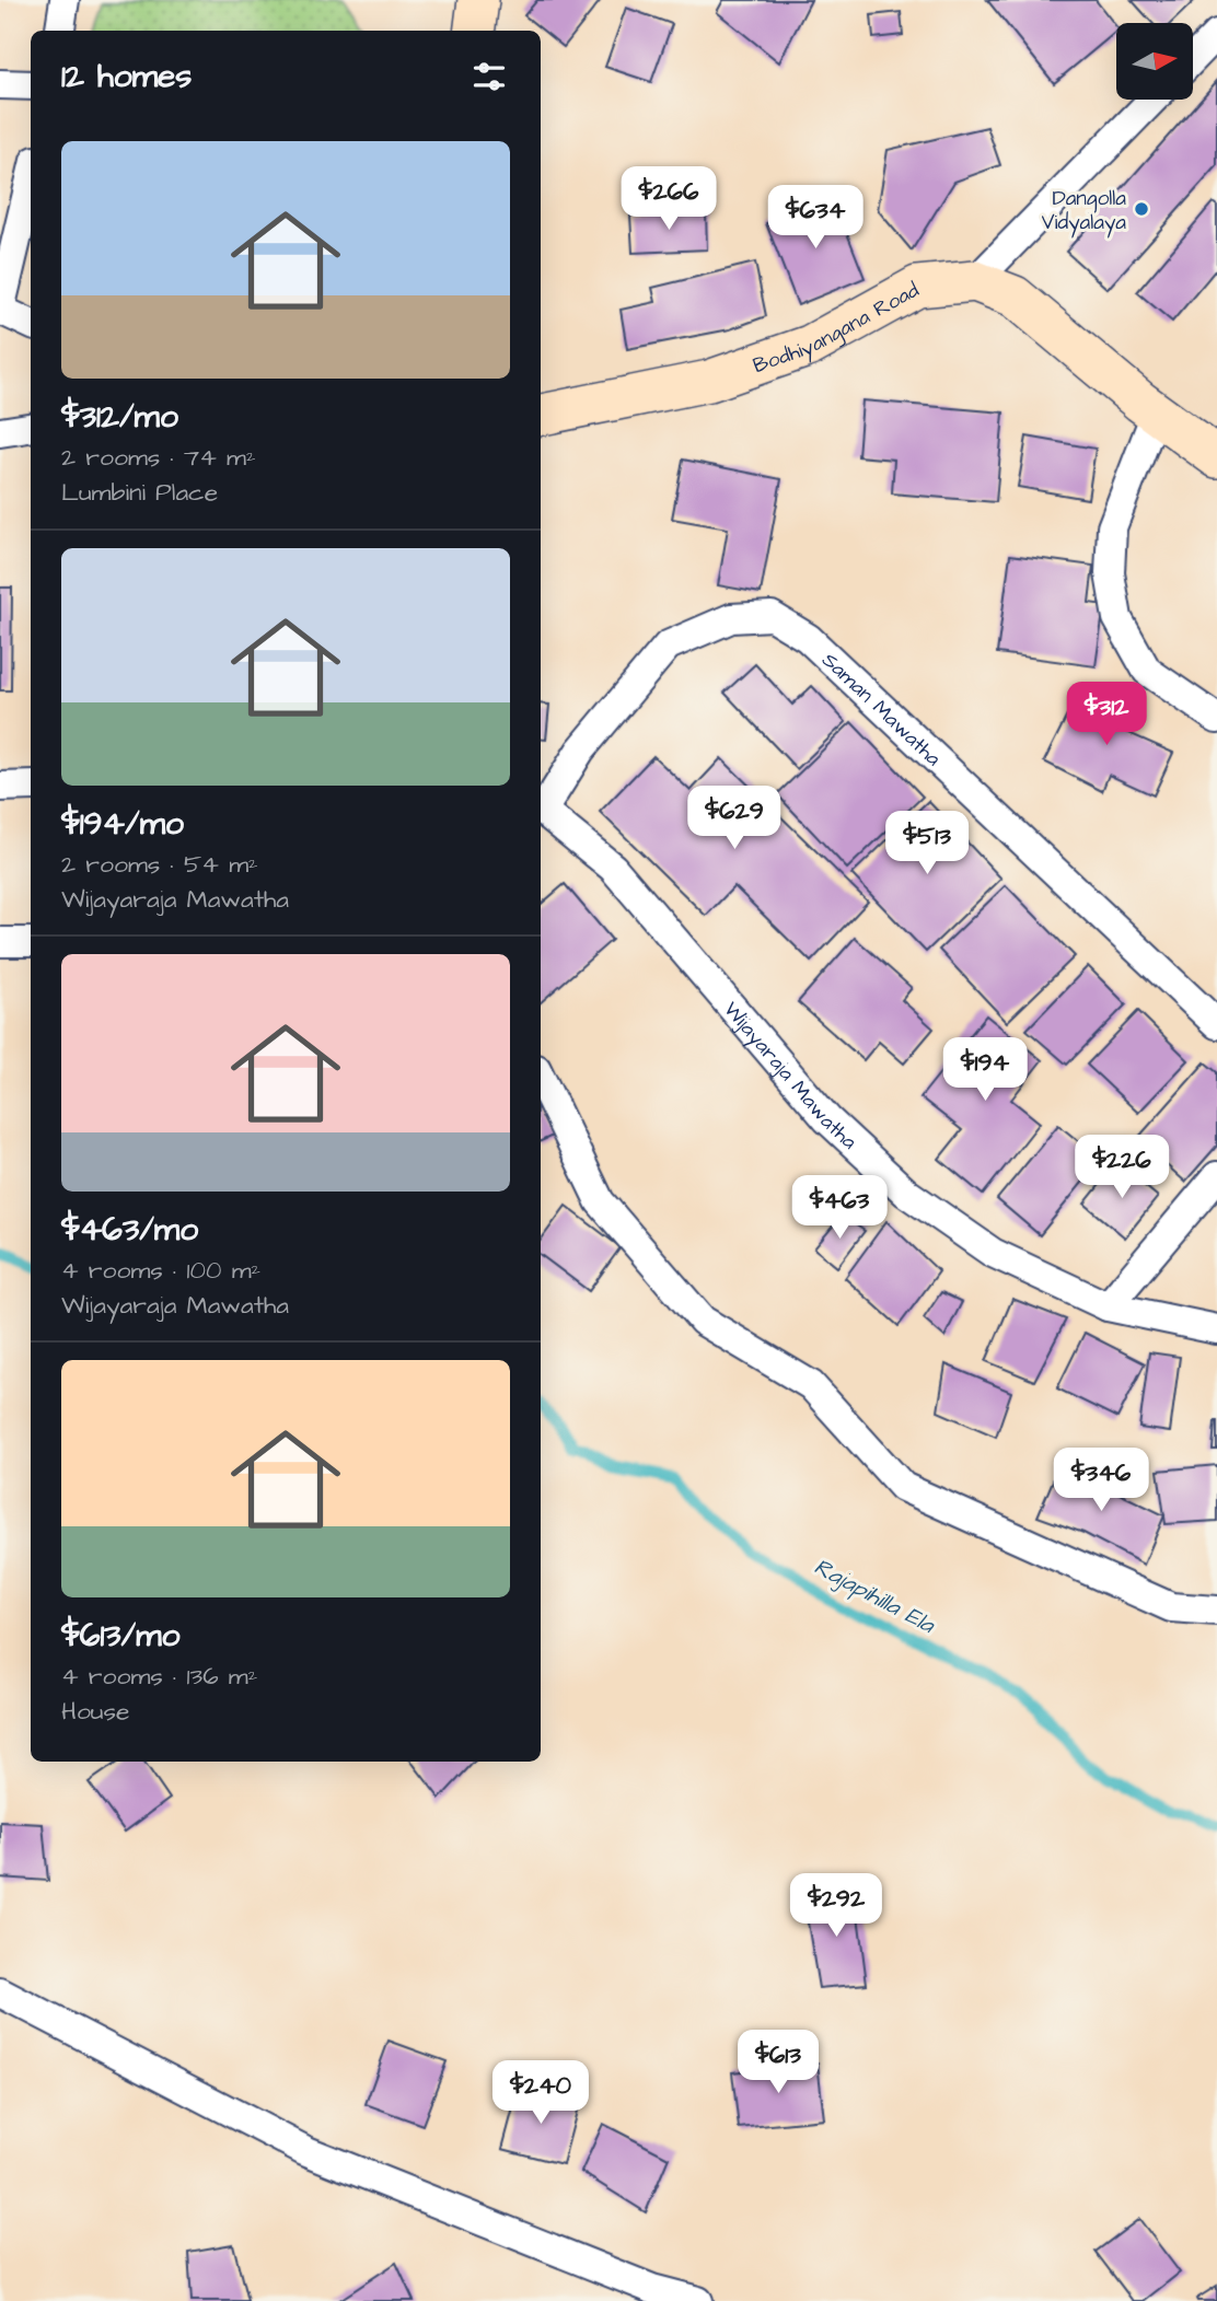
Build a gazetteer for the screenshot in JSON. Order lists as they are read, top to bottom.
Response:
{
  "streets": {
    "street": ["Bodhiyangana Road", "Saman Mawatha", "Wijayaraja Mawatha"]
  },
  "water": ["Rajapihilla Ela"],
  "places": ["Dangolla Vidyalaya"],
  "north": "right",
  "page": {
    "heading": "12 homes",
    "list": [
      {
        "name": "$312/mo",
        "note": "2 rooms · 74 m² · Lumbini Place"
      },
      {
        "name": "$194/mo",
        "note": "2 rooms · 54 m² · Wijayaraja Mawatha"
      },
      {
        "name": "$463/mo",
        "note": "4 rooms · 100 m² · Wijayaraja Mawatha"
      },
      {
        "name": "$613/mo",
        "note": "4 rooms · 136 m² · House"
      }
    ],
    "price": [
      "$266",
      "$634",
      "$312",
      "$629",
      "$513",
      "$194",
      "$226",
      "$463",
      "$346",
      "$292",
      "$613",
      "$240"
    ]
  }
}
